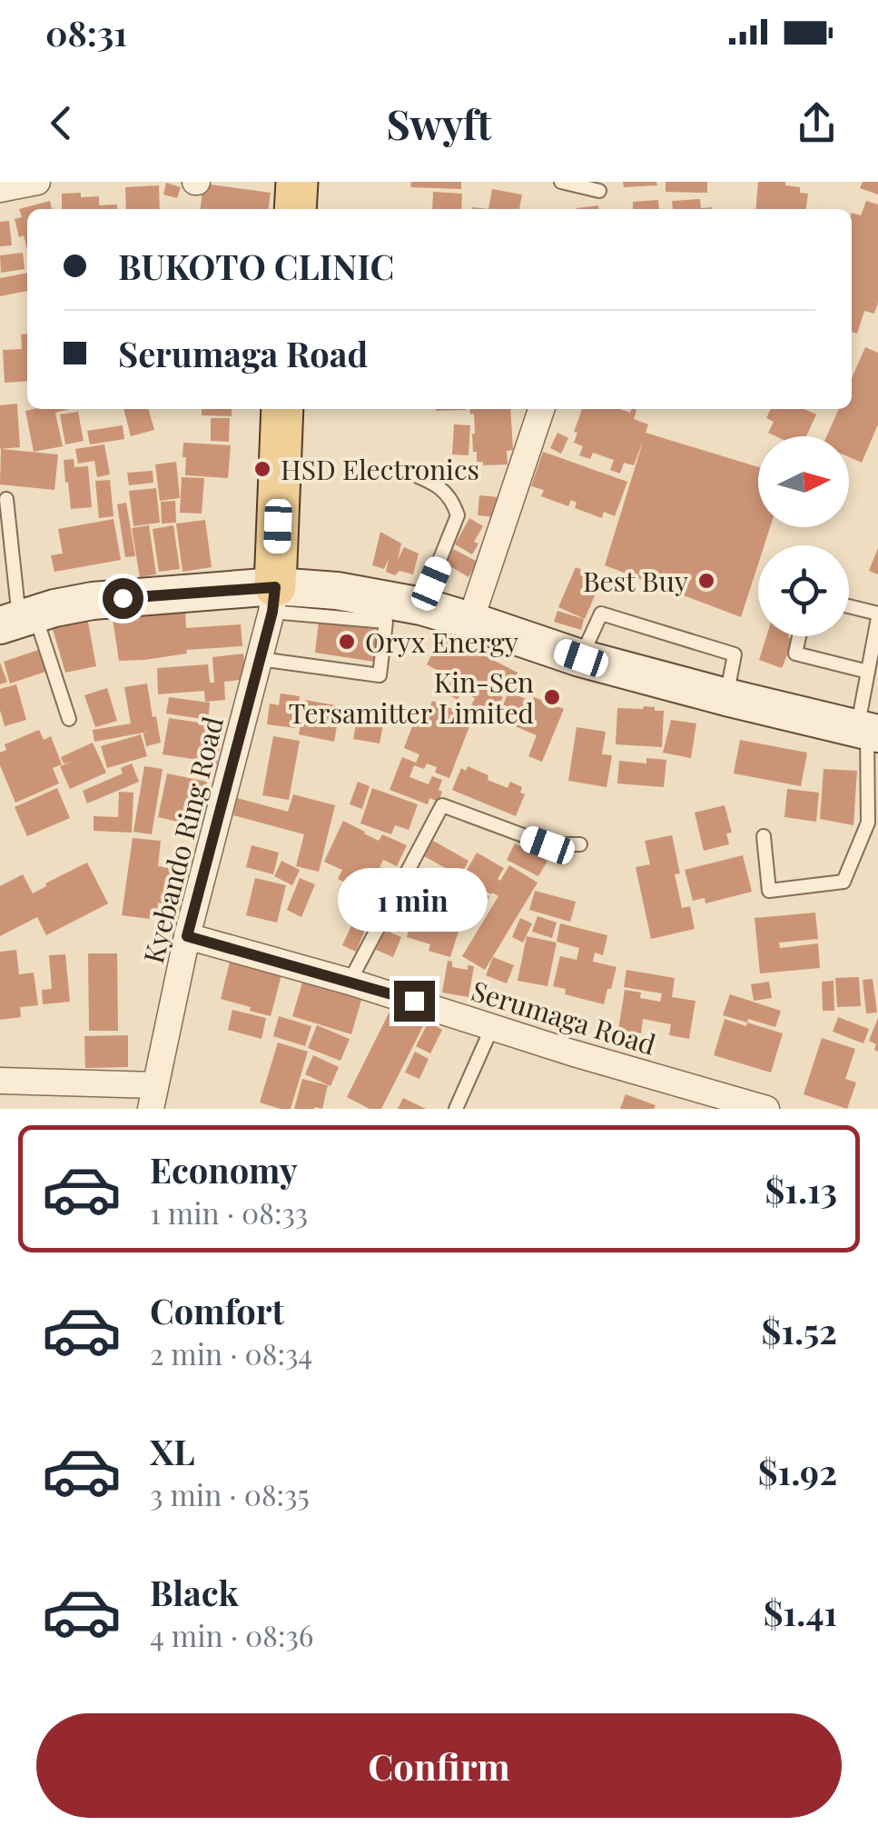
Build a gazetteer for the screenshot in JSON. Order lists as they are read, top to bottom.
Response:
{
  "streets": {
    "street": ["Kyebando Ring Road", "Serumaga Road"]
  },
  "crossings": [
    ["Kyebando Ring Road", "Serumaga Road"]
  ],
  "places": [
    "HSD Electronics",
    "Best Buy",
    "Oryx Energy",
    "Kin-Sen Tersamitter Limited"
  ],
  "north": "right",
  "page": {
    "status": "08:31",
    "header": "Swyft",
    "banner": ["BUKOTO CLINIC", "Serumaga Road"],
    "bubble": "1 min",
    "list": [
      {
        "name": "Economy",
        "note": "1 min · 08:33",
        "value": "$1.13"
      },
      {
        "name": "Comfort",
        "note": "2 min · 08:34",
        "value": "$1.52"
      },
      {
        "name": "XL",
        "note": "3 min · 08:35",
        "value": "$1.92"
      },
      {
        "name": "Black",
        "note": "4 min · 08:36",
        "value": "$1.41"
      }
    ],
    "buttons": "Confirm"
  }
}
